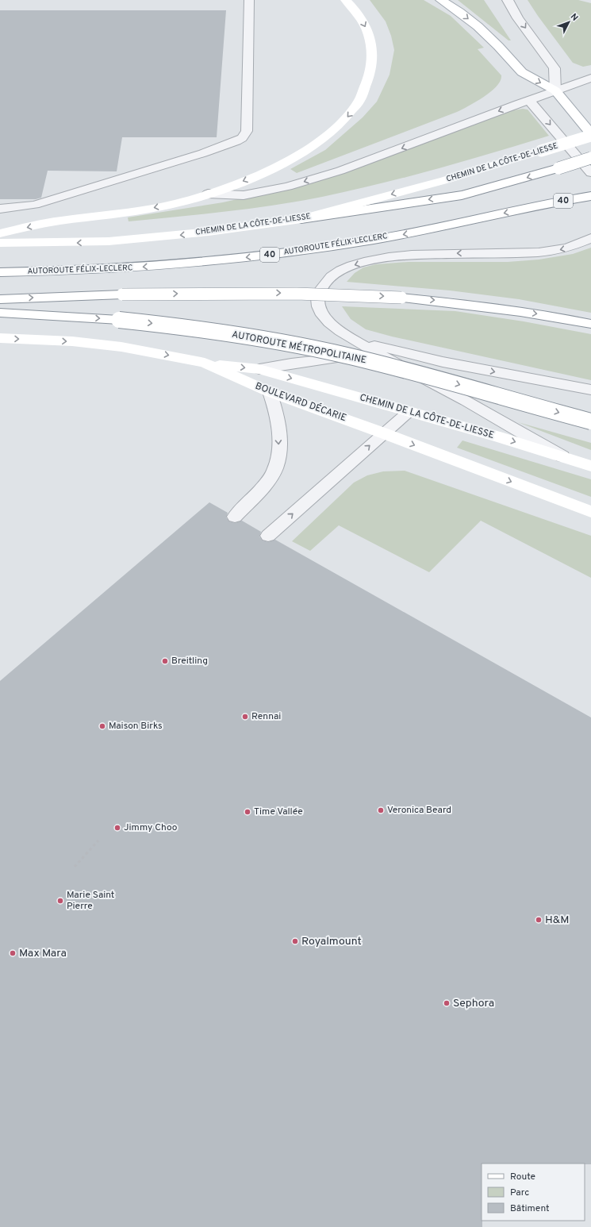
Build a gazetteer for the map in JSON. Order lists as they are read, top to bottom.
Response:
{
  "streets": {
    "main road": [
      "CHEMIN DE LA CÔTE-DE-LIESSE",
      "40",
      "AUTOROUTE FÉLIX-LECLERC",
      "AUTOROUTE MÉTROPOLITAINE",
      "BOULEVARD DÉCARIE"
    ]
  },
  "crossings": [
    ["CHEMIN DE LA CÔTE-DE-LIESSE", "BOULEVARD DÉCARIE"],
    ["40", "AUTOROUTE FÉLIX-LECLERC"]
  ],
  "places": [
    "Breitling",
    "Rennai",
    "Maison Birks",
    "Veronica Beard",
    "Time Vallée",
    "Jimmy Choo",
    "Marie Saint Pierre",
    "H&M",
    "Royalmount",
    "Max Mara",
    "Sephora"
  ],
  "legend": ["Route", "Parc", "Bâtiment"],
  "north": "top right"
}
